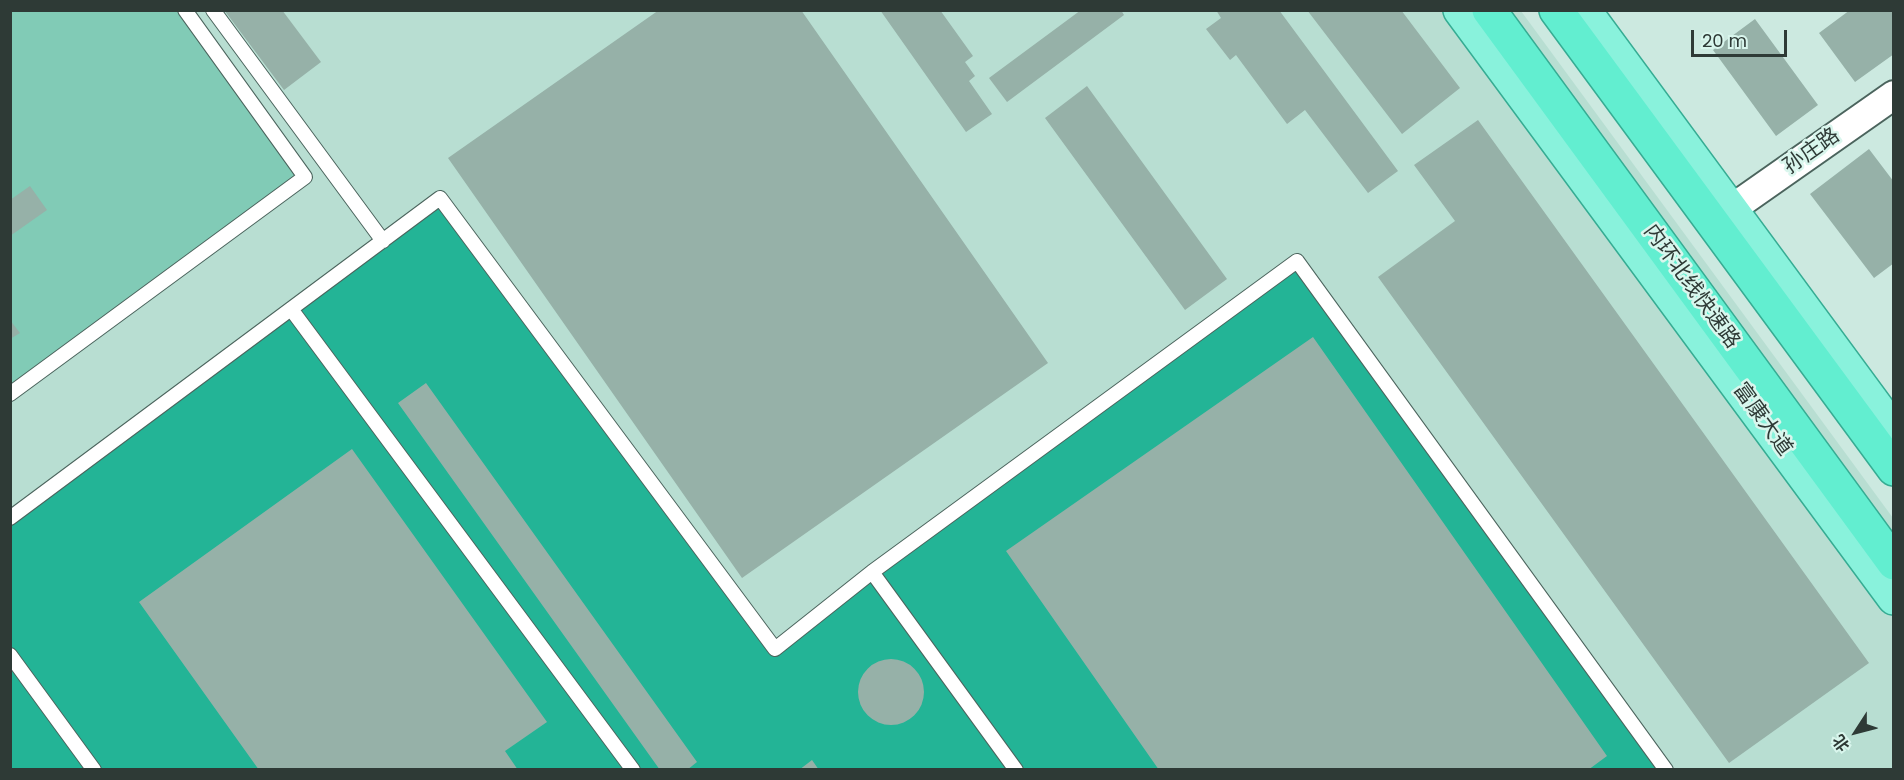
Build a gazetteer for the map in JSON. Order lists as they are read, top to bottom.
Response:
{
  "streets": {
    "highway": ["内环北线快速路"],
    "main road": ["富康大道"],
    "street": ["孙庄路"]
  },
  "scale_bar": "20 m",
  "north": "bottom left"
}
